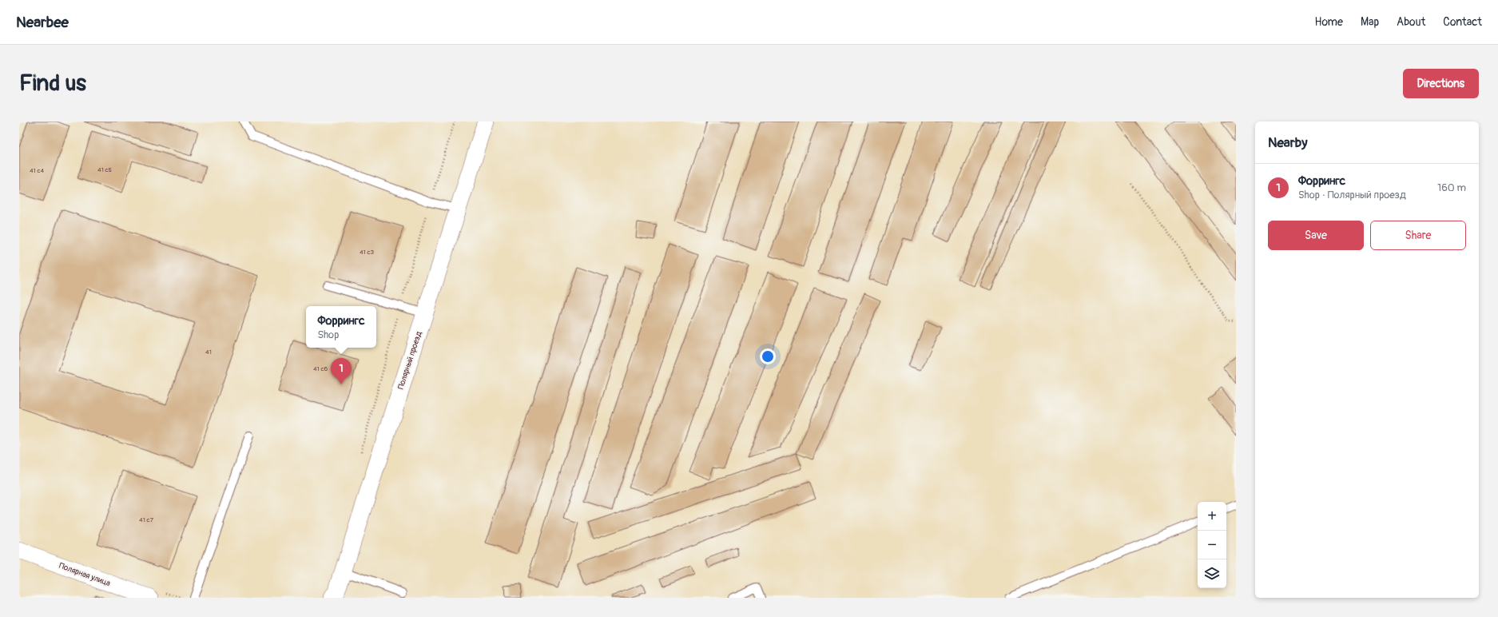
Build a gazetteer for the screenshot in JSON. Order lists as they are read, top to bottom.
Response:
{
  "streets": {
    "street": ["Полярный проезд", "Полярная улица"]
  },
  "house_numbers": [
    "41 с5",
    "41 с4",
    "41 с3",
    "41",
    "41 с6",
    "41 с7"
  ],
  "page": {
    "header": "Nearbee",
    "nav": [
      "Home",
      "Map",
      "About",
      "Contact"
    ],
    "buttons": [
      "Directions",
      ["Save", "Share"]
    ],
    "title": "Find us",
    "heading": "Nearby",
    "list": [
      {
        "mark": "1",
        "name": "Форрингс",
        "note": "Shop · Полярный проезд",
        "value": "160 m"
      }
    ],
    "popup": ["Форрингс", "Shop"],
    "pins": "1",
    "map_buttons": ["+", "−"]
  }
}
